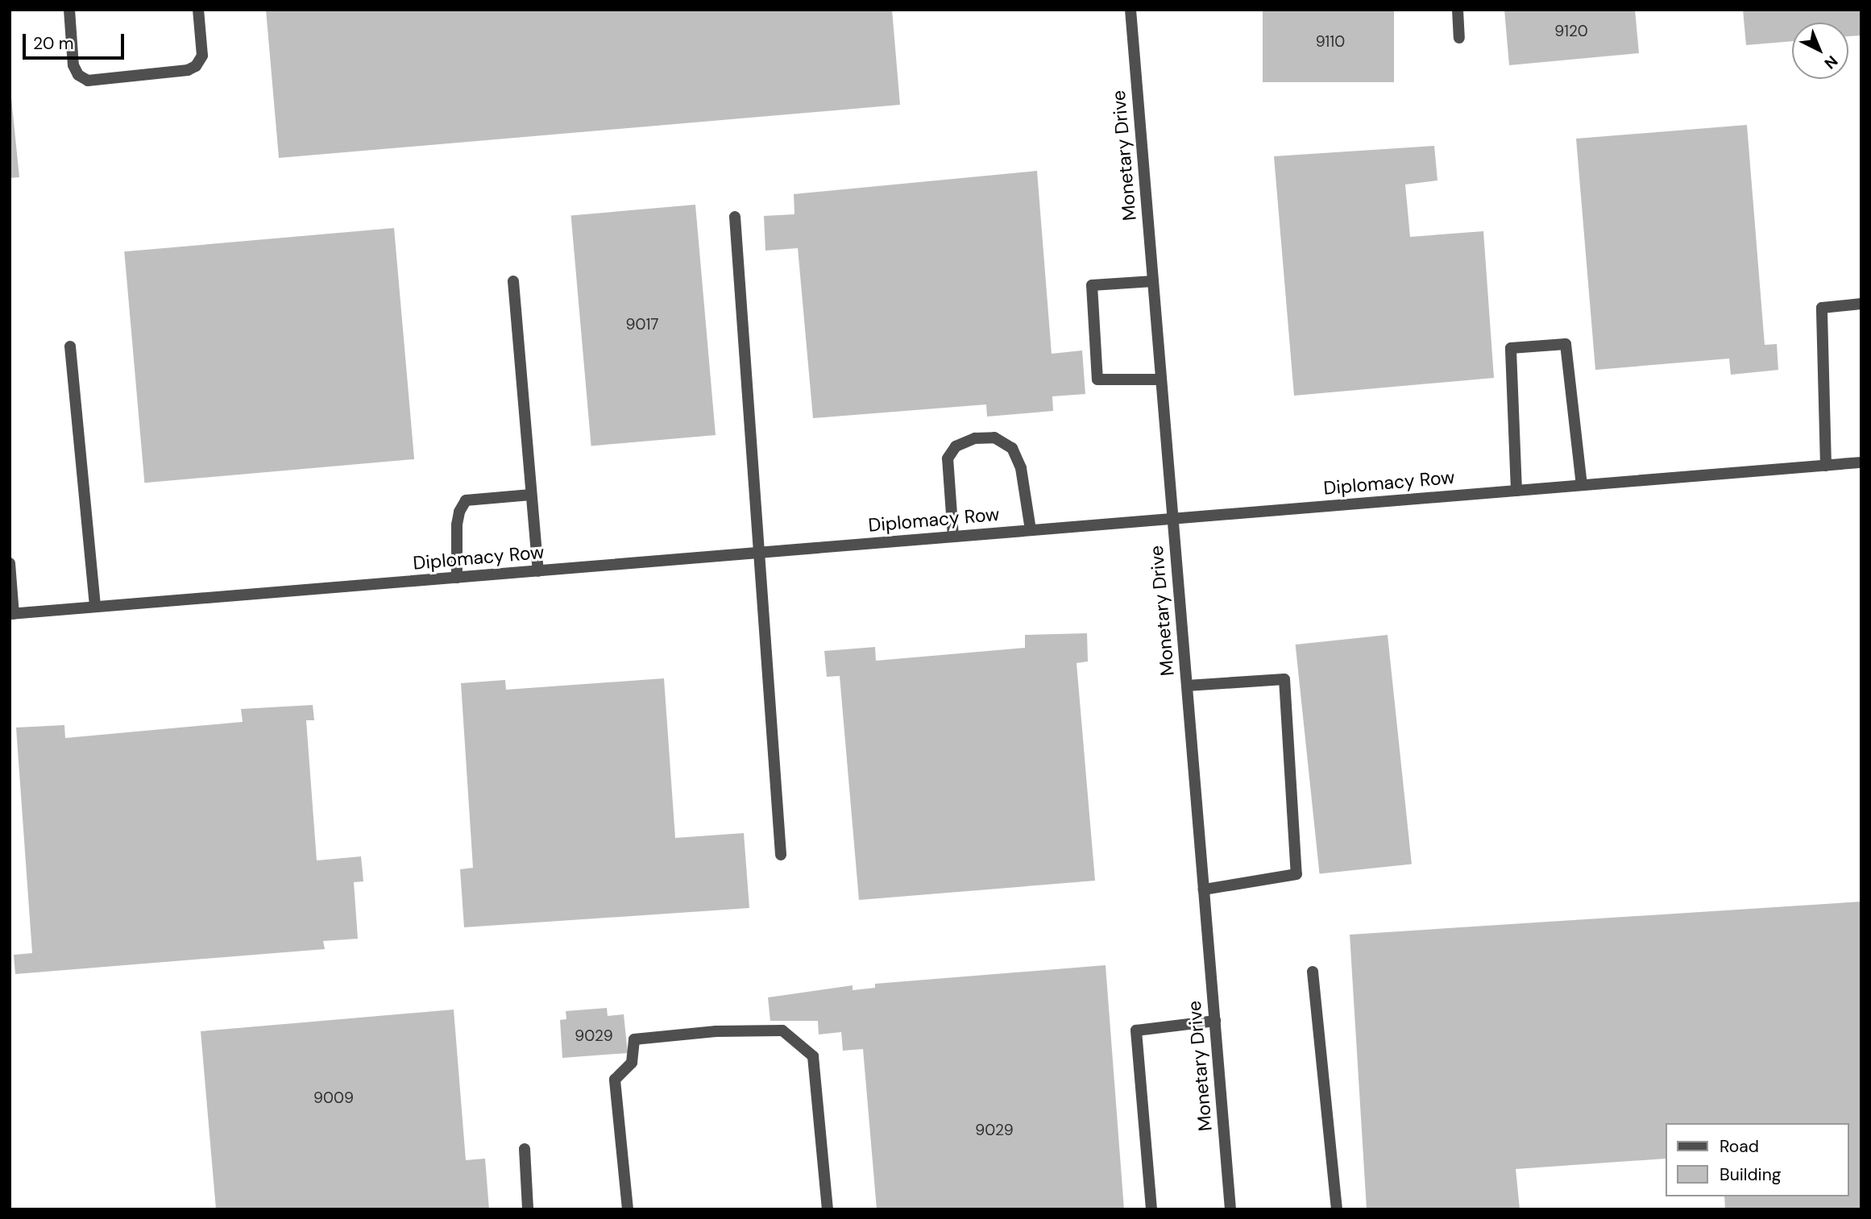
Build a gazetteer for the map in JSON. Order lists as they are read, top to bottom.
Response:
{
  "streets": {
    "street": ["Monetary Drive", "Diplomacy Row"]
  },
  "crossings": [
    ["Monetary Drive", "Diplomacy Row"]
  ],
  "house_numbers": [
    "9120",
    "9110",
    "9017",
    "9029",
    "9009",
    "9029"
  ],
  "legend": ["Road", "Building"],
  "scale_bar": "20 m",
  "north": "bottom right"
}
